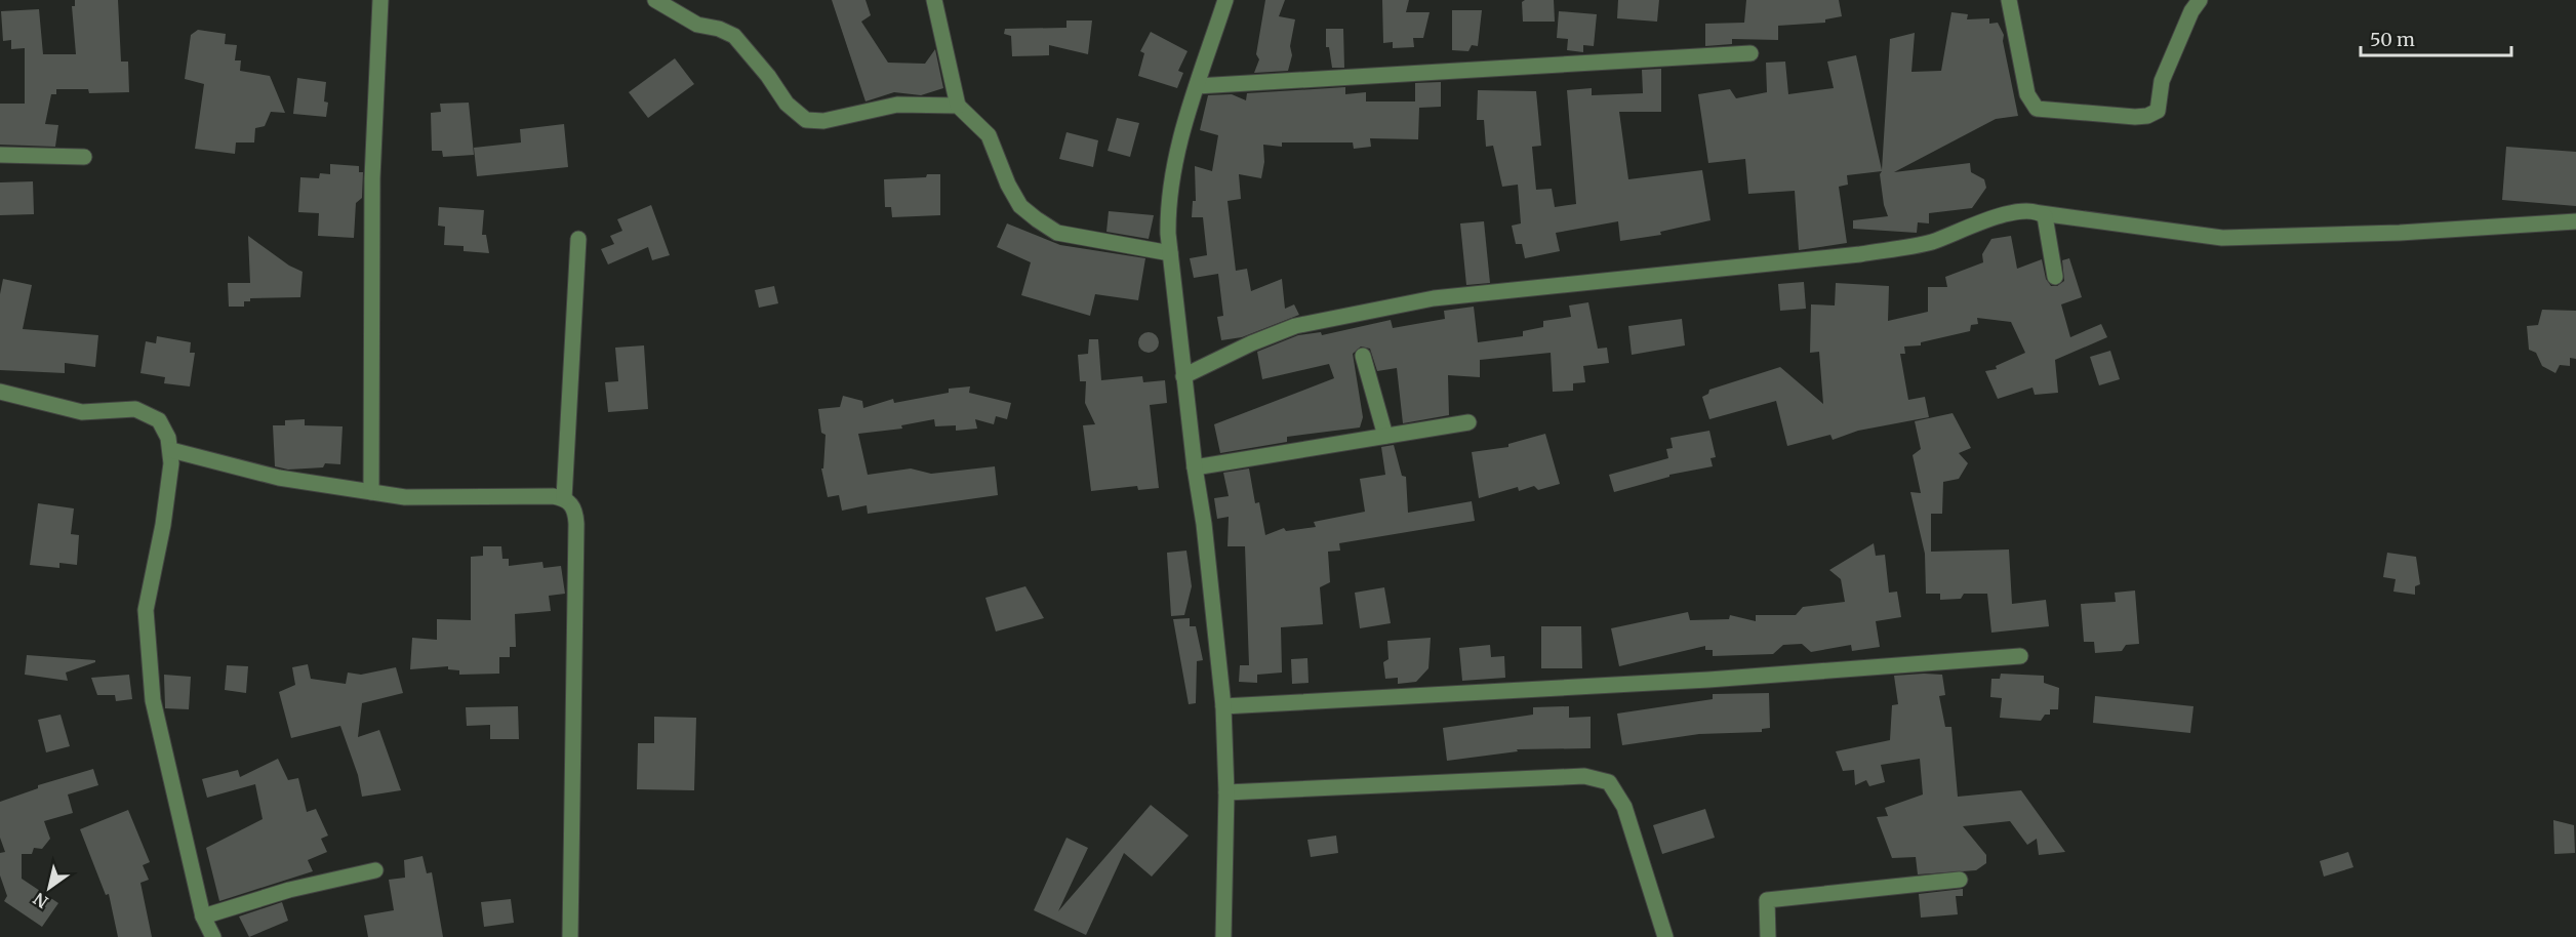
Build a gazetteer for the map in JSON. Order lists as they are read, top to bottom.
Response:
{
  "scale_bar": "50 m",
  "north": "bottom left"
}
